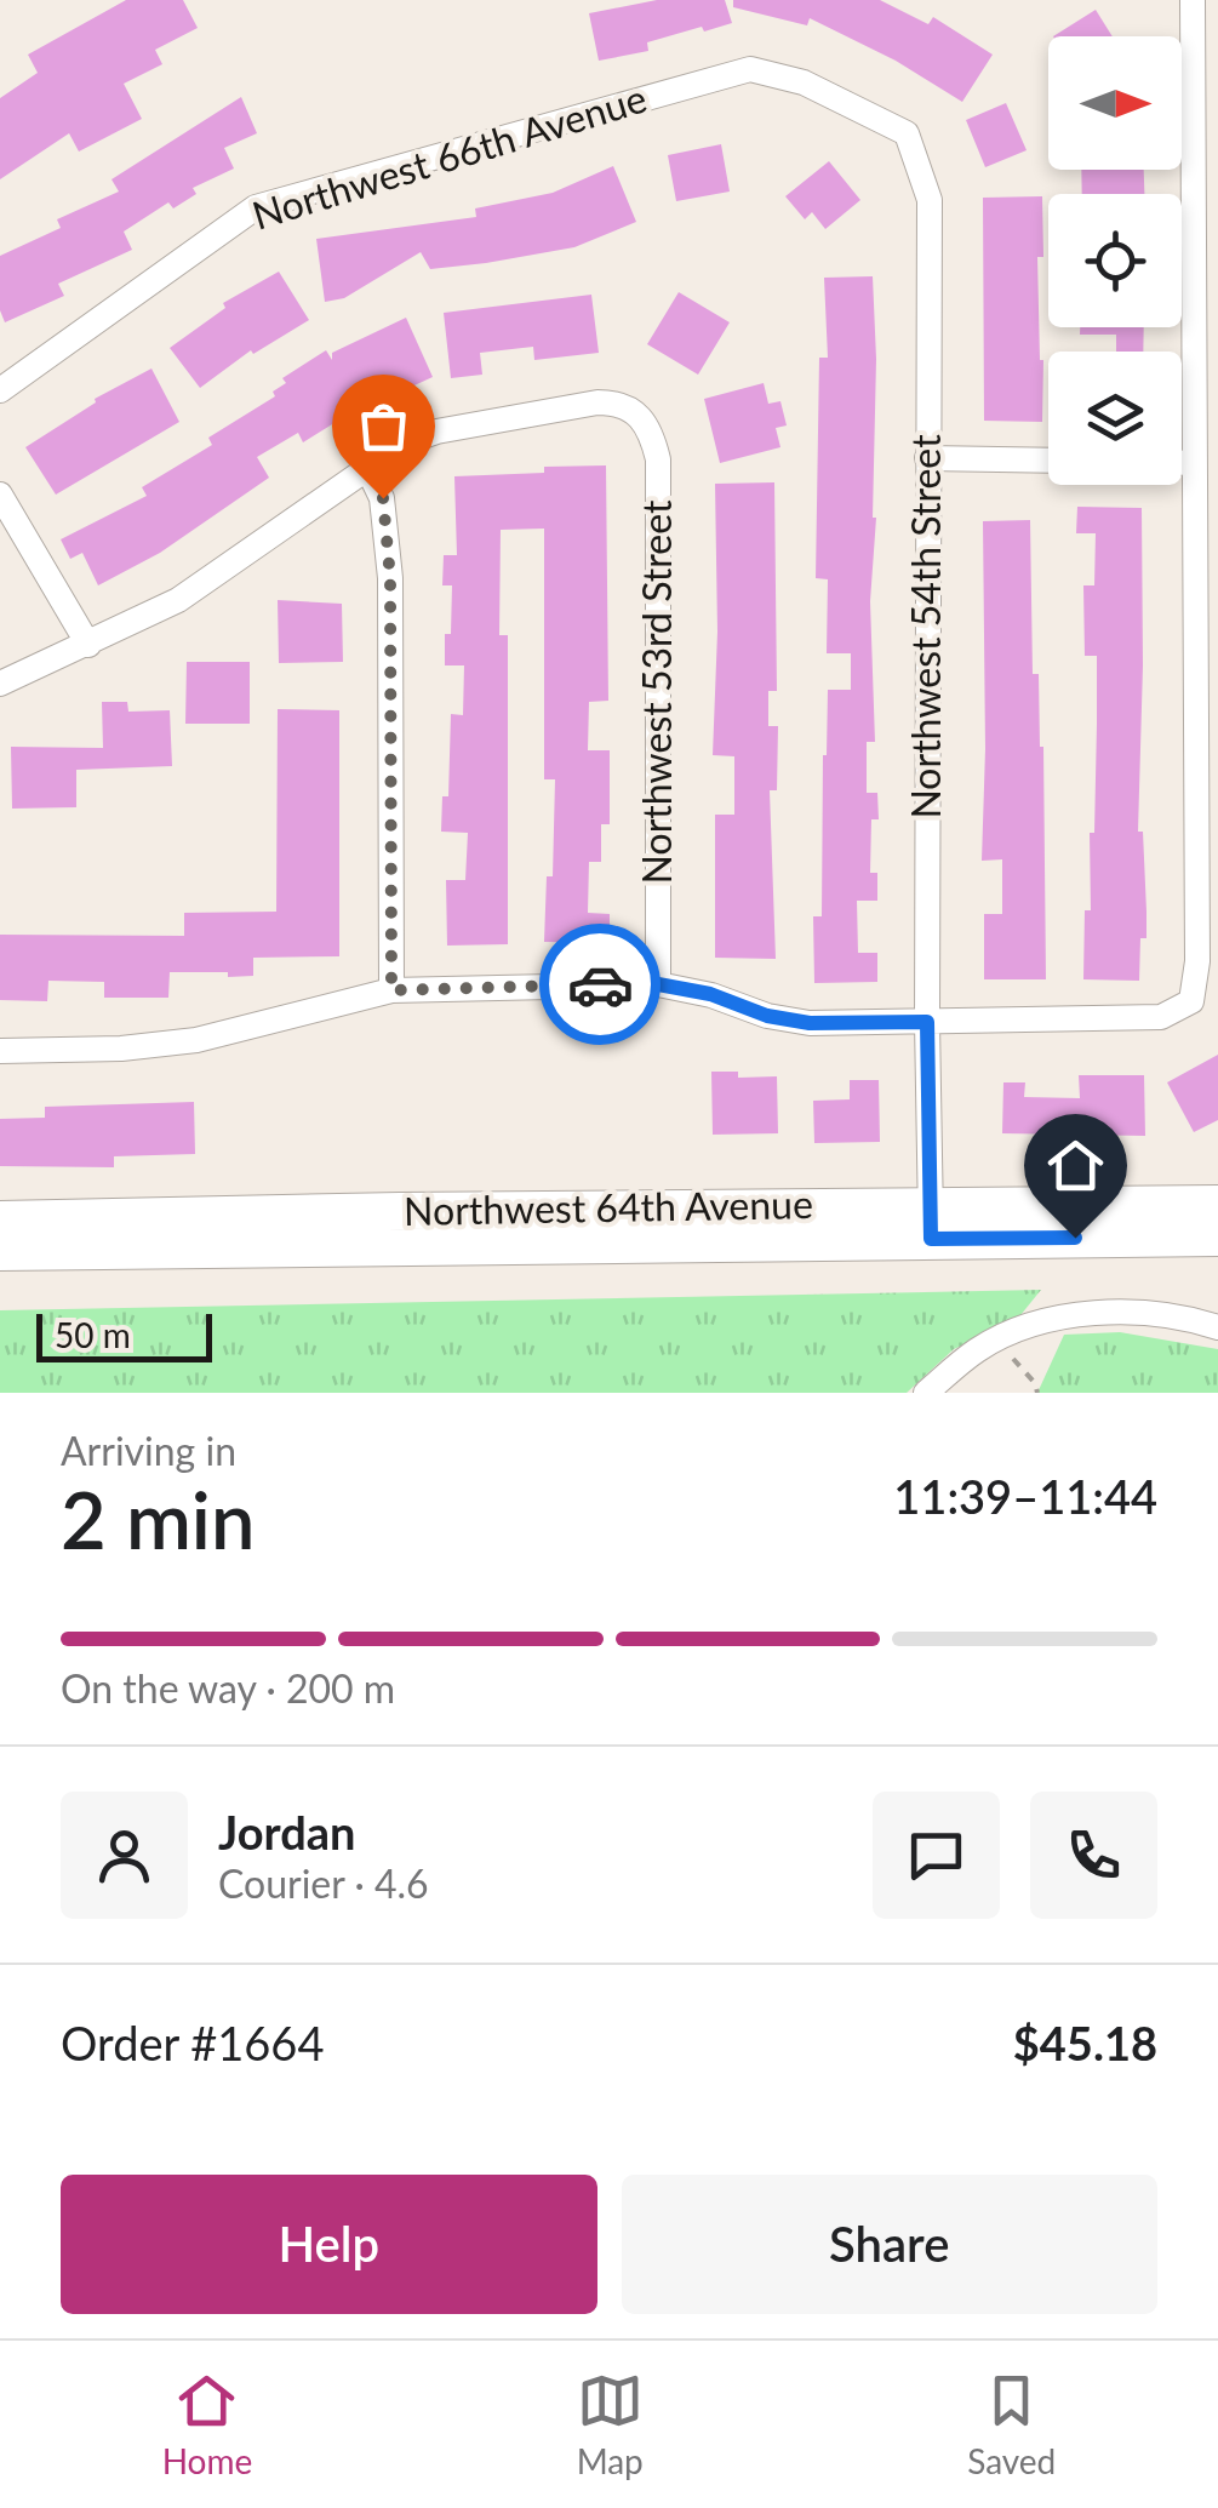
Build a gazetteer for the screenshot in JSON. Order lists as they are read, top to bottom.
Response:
{
  "streets": {
    "street": [
      "Northwest 66th Avenue",
      "Northwest 54th Street",
      "Northwest 53rd Street",
      "Northwest 64th Avenue"
    ]
  },
  "crossings": [
    ["Northwest 66th Avenue", "Northwest 54th Street"],
    ["Northwest 54th Street", "Northwest 64th Avenue"]
  ],
  "scale_bar": "50 m",
  "north": "right",
  "page": {
    "scale": "50 m",
    "heading": ["2 min", "Arriving in", "11:39–11:44"],
    "panel": [
      "Jordan",
      "Courier · 4.6",
      "Order #1664",
      "$45.18"
    ],
    "bar": "On the way · 200 m",
    "buttons": ["Help", "Share"],
    "tabs": ["Home", "Map", "Saved"]
  }
}
